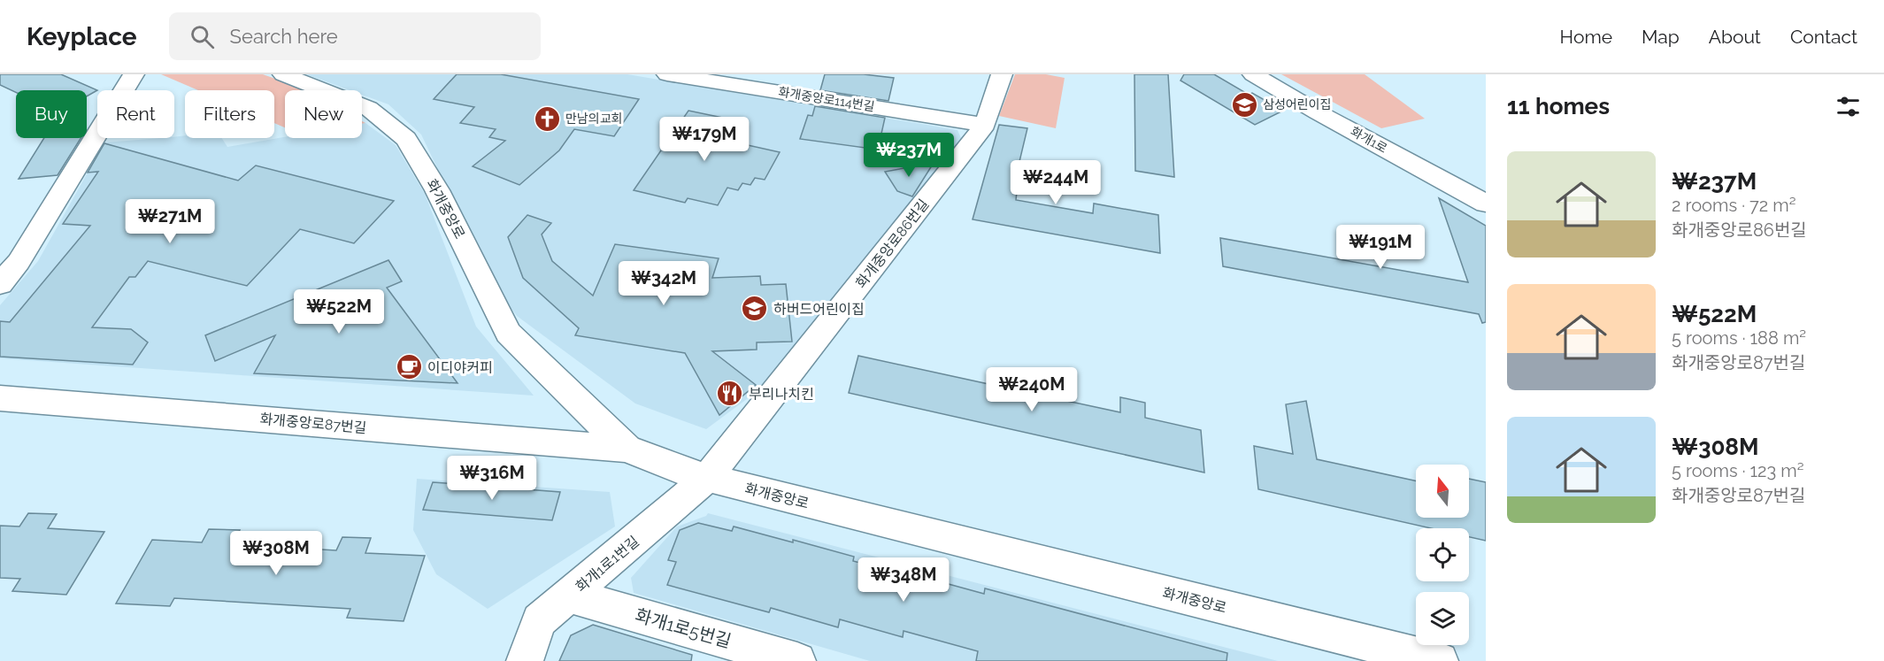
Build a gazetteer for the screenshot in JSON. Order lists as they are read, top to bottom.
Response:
{
  "streets": {
    "street": [
      "화개중앙로114번길",
      "화개1로",
      "화개중앙로",
      "화개중앙로86번길",
      "화개중앙로87번길",
      "화개1로1번길",
      "화개1로5번길"
    ]
  },
  "crossings": [
    ["화개중앙로114번길", "화개중앙로86번길"],
    ["화개중앙로", "화개중앙로86번길"],
    ["화개중앙로", "화개중앙로87번길"],
    ["화개중앙로", "화개1로1번길"],
    ["화개중앙로86번길", "화개1로1번길"],
    ["화개1로1번길", "화개1로5번길"]
  ],
  "places": {
    "school or university": ["삼성어린이집", "하버드어린이집"],
    "church": ["만남의교회"],
    "cafe": ["이디야커피"],
    "restaurant": ["부리나치킨"]
  },
  "north": "top",
  "page": {
    "header": "Keyplace",
    "search": "Search here",
    "nav": [
      "Home",
      "Map",
      "About",
      "Contact"
    ],
    "heading": "11 homes",
    "chip": [
      "Buy",
      "Rent",
      "Filters",
      "New"
    ],
    "price": [
      "₩179M",
      "₩237M",
      "₩244M",
      "₩271M",
      "₩191M",
      "₩342M",
      "₩522M",
      "₩240M",
      "₩316M",
      "₩308M",
      "₩348M"
    ],
    "list": [
      {
        "name": "₩237M",
        "note": "2 rooms · 72 m² · 화개중앙로86번길"
      },
      {
        "name": "₩522M",
        "note": "5 rooms · 188 m² · 화개중앙로87번길"
      },
      {
        "name": "₩308M",
        "note": "5 rooms · 123 m² · 화개중앙로87번길"
      }
    ]
  }
}
